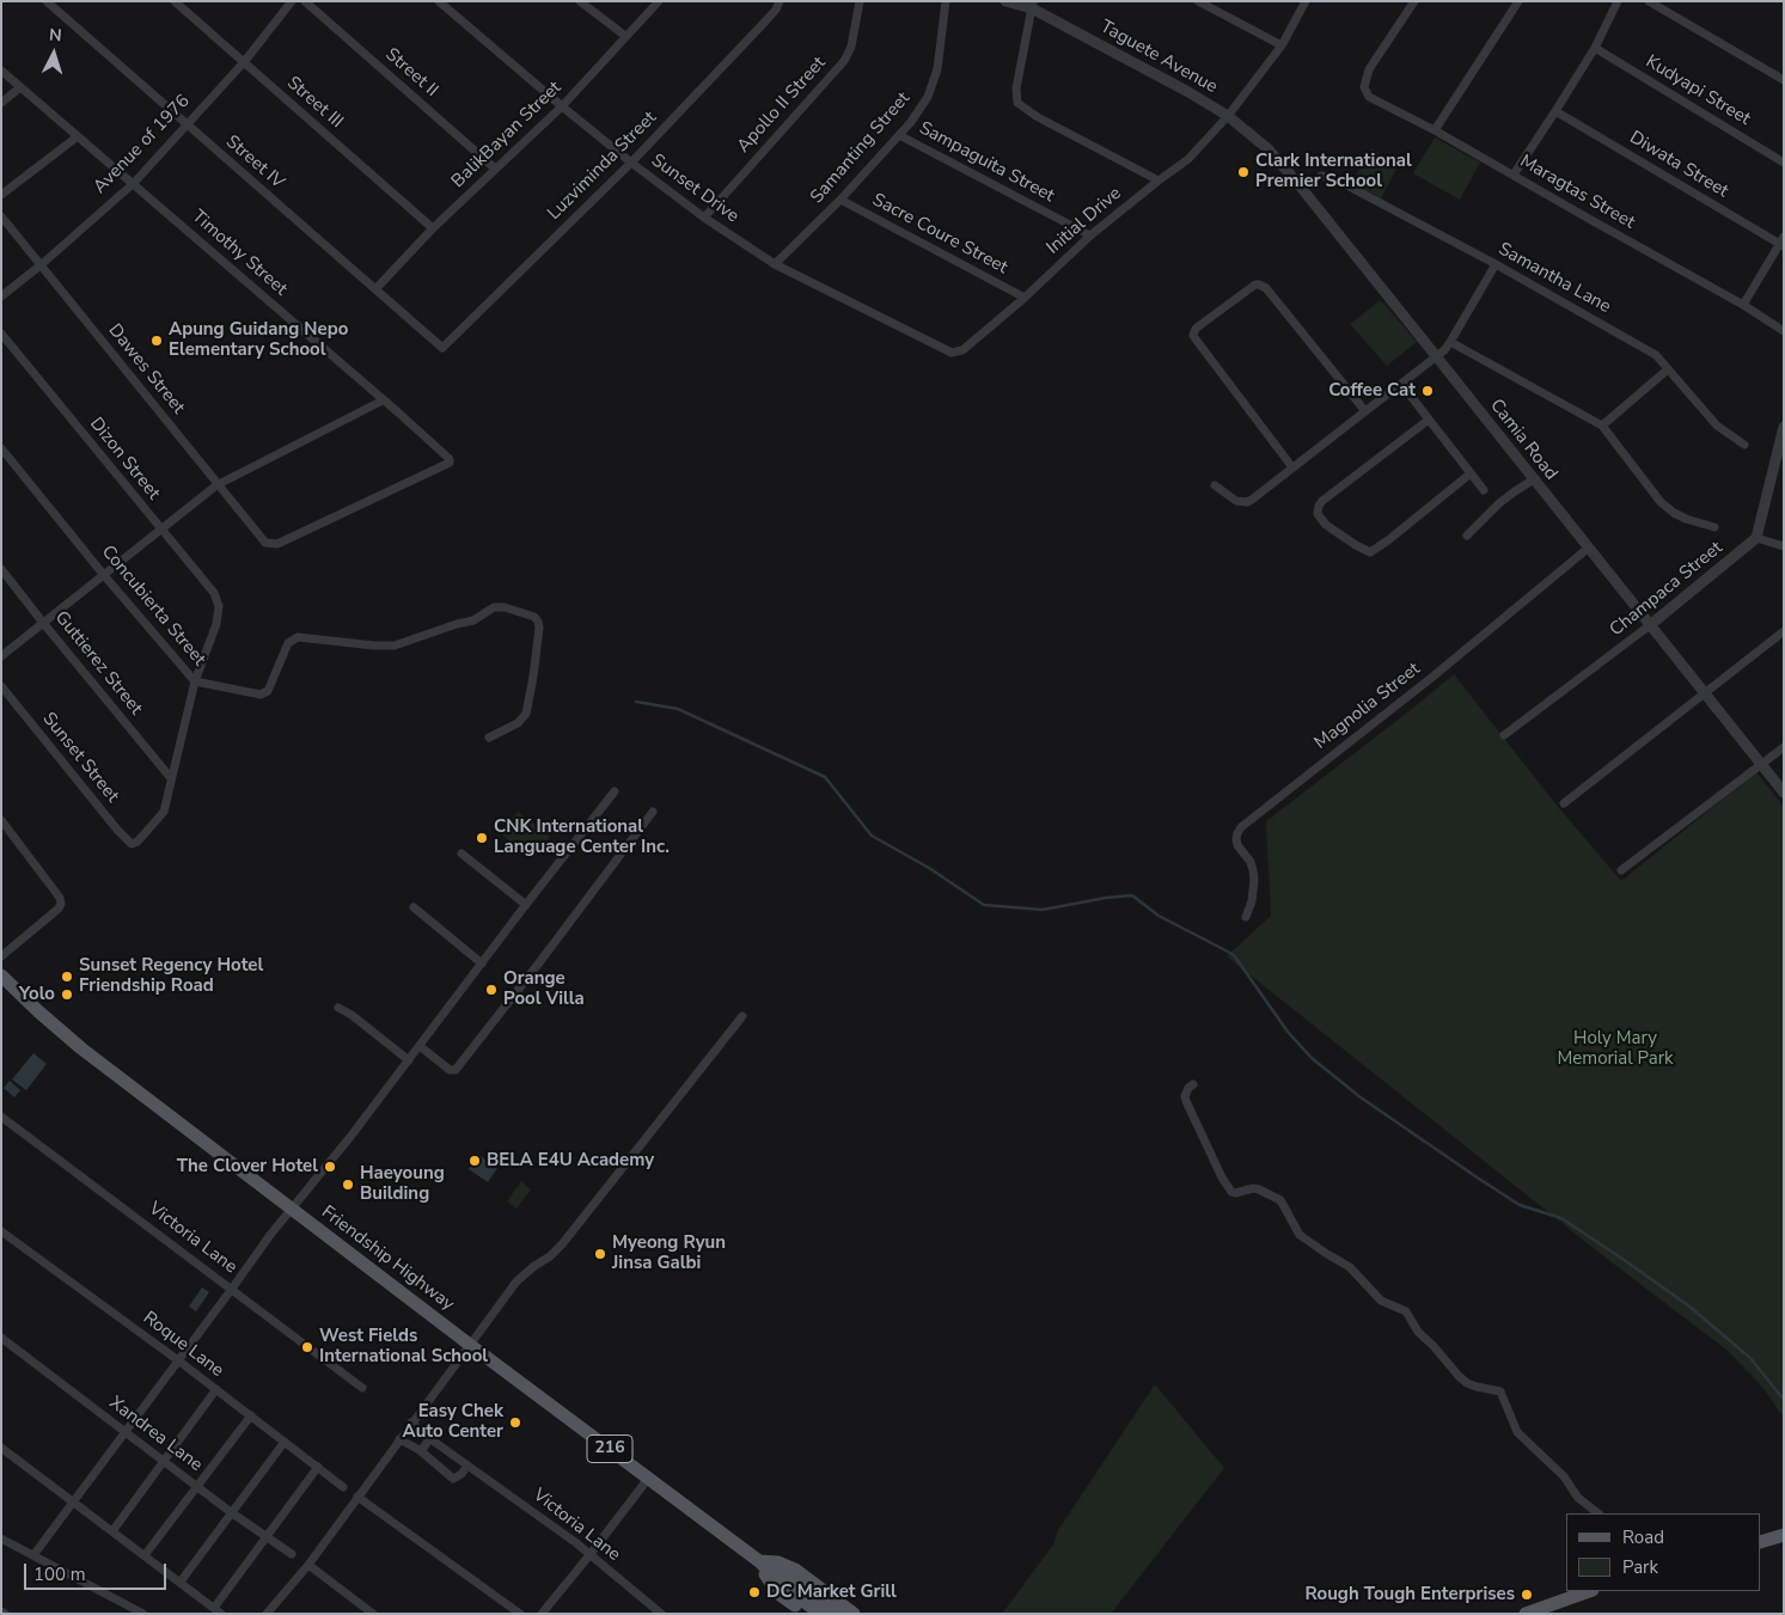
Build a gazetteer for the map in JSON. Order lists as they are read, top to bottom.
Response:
{
  "streets": {
    "main road": ["Friendship Highway", "216"],
    "street": [
      "Taguete Avenue",
      "Street II",
      "Kudyapi Street",
      "Street III",
      "Apollo II Street",
      "BalikBayan Street",
      "Avenue of 1976",
      "Samanting Street",
      "Street IV",
      "Sampaguita Street",
      "Diwata Street",
      "Luzviminda Street",
      "Sunset Drive",
      "Maragtas Street",
      "Initial Drive",
      "Sacre Coure Street",
      "Timothy Street",
      "Samantha Lane",
      "Dawes Street",
      "Camia Road",
      "Dizon Street",
      "Champaca Street",
      "Concubierta Street",
      "Guttierez Street",
      "Magnolia Street",
      "Sunset Street",
      "Victoria Lane",
      "Roque Lane",
      "Xandrea Lane"
    ]
  },
  "crossings": [
    ["Taguete Avenue", "Initial Drive"],
    ["Taguete Avenue", "Camia Road"],
    ["Street II", "BalikBayan Street"],
    ["Street III", "BalikBayan Street"],
    ["Street III", "Avenue of 1976"],
    ["Apollo II Street", "Sunset Drive"],
    ["BalikBayan Street", "Street IV"],
    ["BalikBayan Street", "Sunset Drive"],
    ["Avenue of 1976", "Street IV"],
    ["Avenue of 1976", "Timothy Street"],
    ["Avenue of 1976", "Dawes Street"],
    ["Samanting Street", "Sampaguita Street"],
    ["Samanting Street", "Sunset Drive"],
    ["Samanting Street", "Sacre Coure Street"],
    ["Street IV", "Luzviminda Street"],
    ["Sampaguita Street", "Initial Drive"],
    ["Luzviminda Street", "Sunset Drive"],
    ["Sunset Drive", "Initial Drive"],
    ["Initial Drive", "Sacre Coure Street"],
    ["Initial Drive", "Camia Road"],
    ["Timothy Street", "Dawes Street"],
    ["Camia Road", "Champaca Street"],
    ["Camia Road", "Magnolia Street"],
    ["Dizon Street", "Concubierta Street"],
    ["Guttierez Street", "Sunset Street"]
  ],
  "parks": ["Holy Mary Memorial Park"],
  "places": [
    "Clark International Premier School",
    "Apung Guidang Nepo Elementary School",
    "Coffee Cat",
    "CNK International Language Center Inc.",
    "Sunset Regency Hotel Friendship Road",
    "Orange Pool Villa",
    "Yolo",
    "BELA E4U Academy",
    "The Clover Hotel",
    "Haeyoung Building",
    "Myeong Ryun Jinsa Galbi",
    "West Fields International School",
    "Easy Chek Auto Center",
    "DC Market Grill",
    "Rough Tough Enterprises"
  ],
  "legend": ["Road", "Park"],
  "scale_bar": "100 m",
  "north": "top"
}
